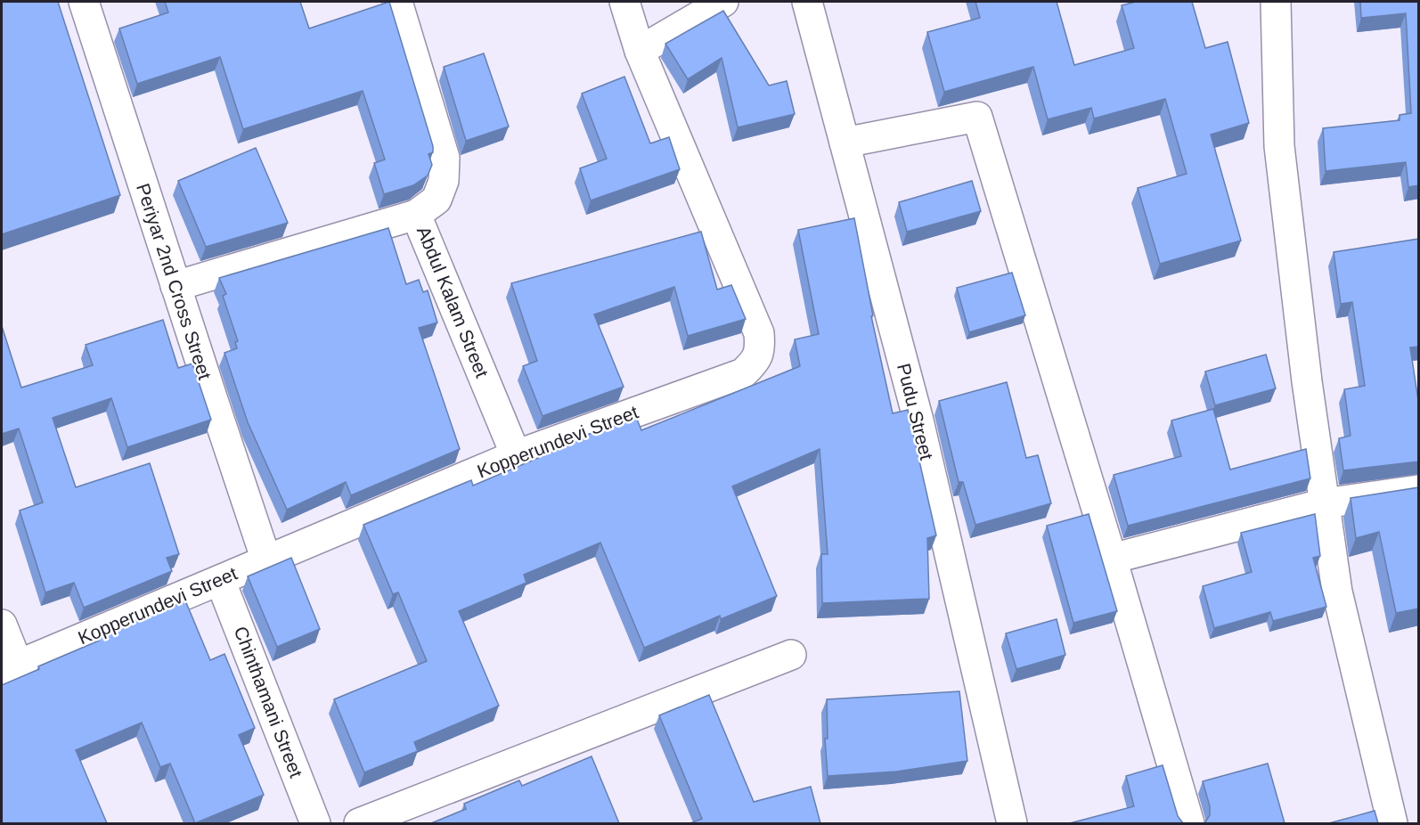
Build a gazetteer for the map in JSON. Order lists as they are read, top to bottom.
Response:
{
  "streets": {
    "street": [
      "Periyar 2nd Cross Street",
      "Abdul Kalam Street",
      "Pudu Street",
      "Kopperundevi Street",
      "Chinthamani Street"
    ]
  },
  "crossings": [
    ["Periyar 2nd Cross Street", "Kopperundevi Street"],
    ["Abdul Kalam Street", "Kopperundevi Street"],
    ["Kopperundevi Street", "Chinthamani Street"]
  ]
}
